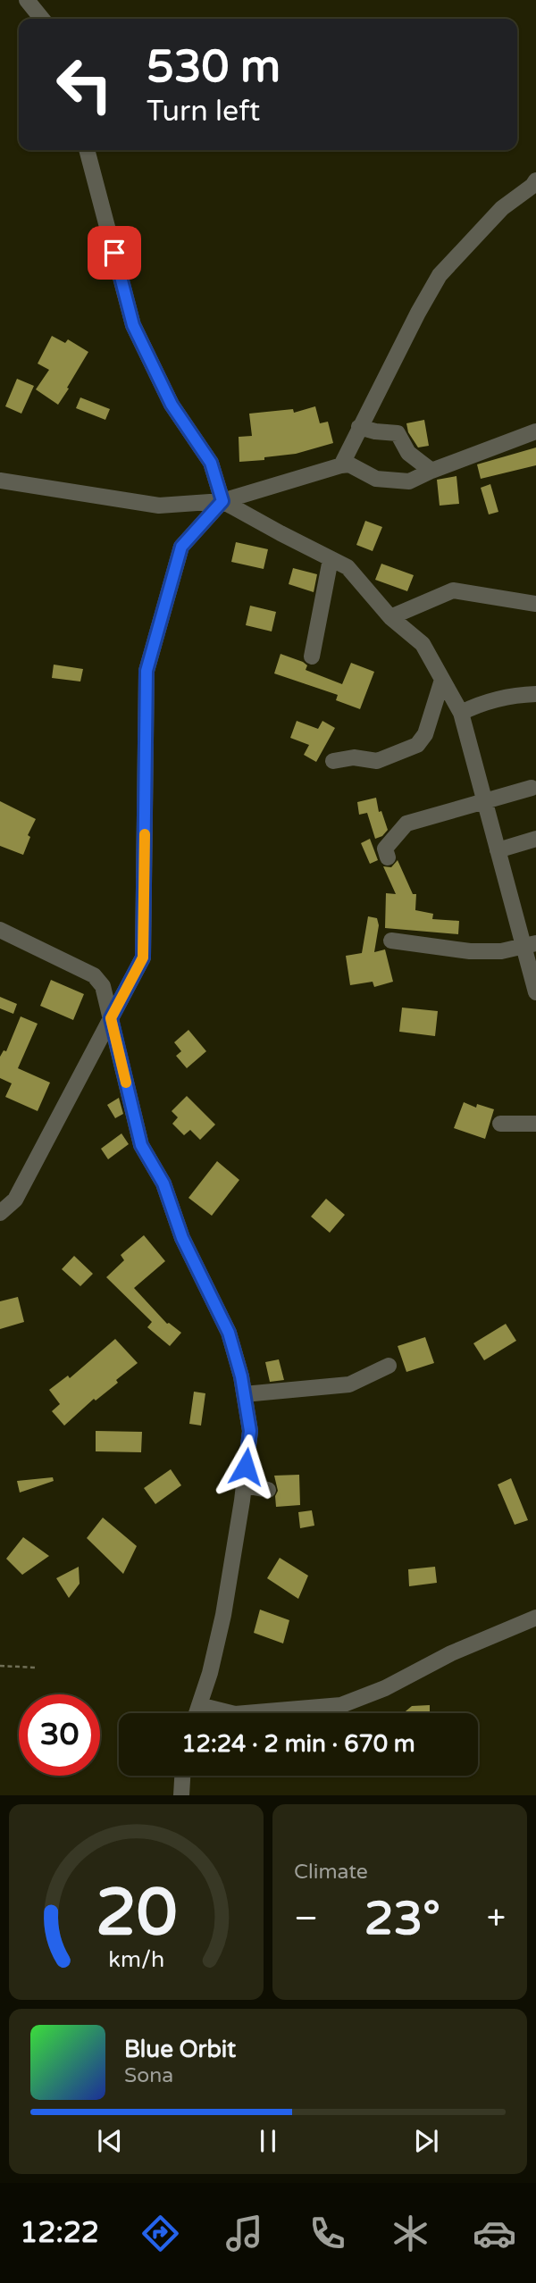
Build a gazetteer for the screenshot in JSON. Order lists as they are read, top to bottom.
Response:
{
  "page": {
    "turn": ["530 m", "Turn left"],
    "limit": "30",
    "trip": "12:24 · 2 min · 670 m",
    "tile": "Climate",
    "heat": ["−", "23°", "+"],
    "song": ["Blue Orbit", "Sona"],
    "tabs": "12:22",
    "gauge": ["20", "km/h"]
  }
}
